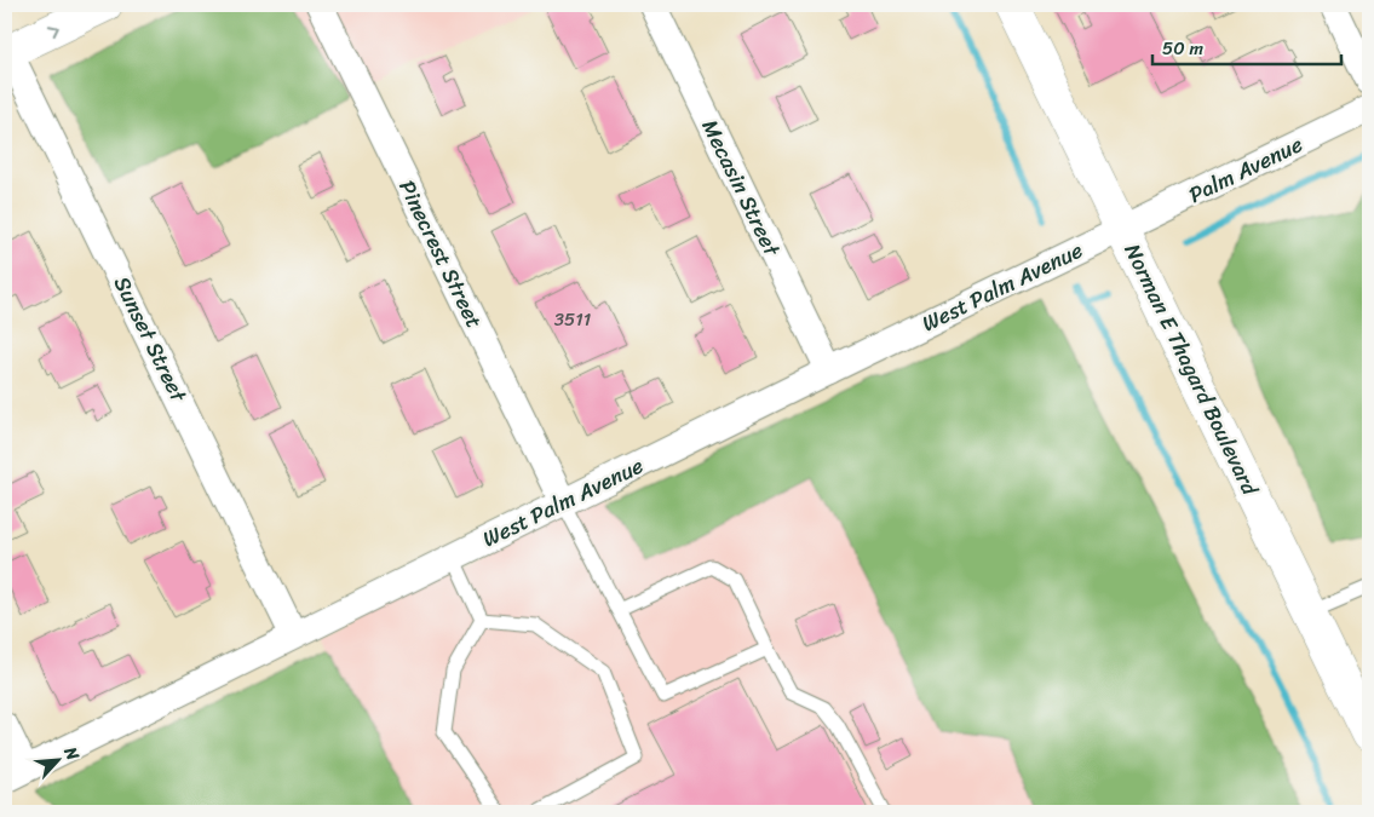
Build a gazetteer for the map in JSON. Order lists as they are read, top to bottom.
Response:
{
  "streets": {
    "street": [
      "Palm Avenue",
      "Mecasin Street",
      "Pinecrest Street",
      "West Palm Avenue",
      "Sunset Street",
      "Norman E Thagard Boulevard"
    ]
  },
  "crossings": [
    ["Palm Avenue", "West Palm Avenue"],
    ["Palm Avenue", "Norman E Thagard Boulevard"],
    ["Mecasin Street", "West Palm Avenue"],
    ["Pinecrest Street", "West Palm Avenue"],
    ["West Palm Avenue", "Sunset Street"],
    ["West Palm Avenue", "Norman E Thagard Boulevard"]
  ],
  "house_numbers": ["3511"],
  "scale_bar": "50 m",
  "north": "top right"
}
